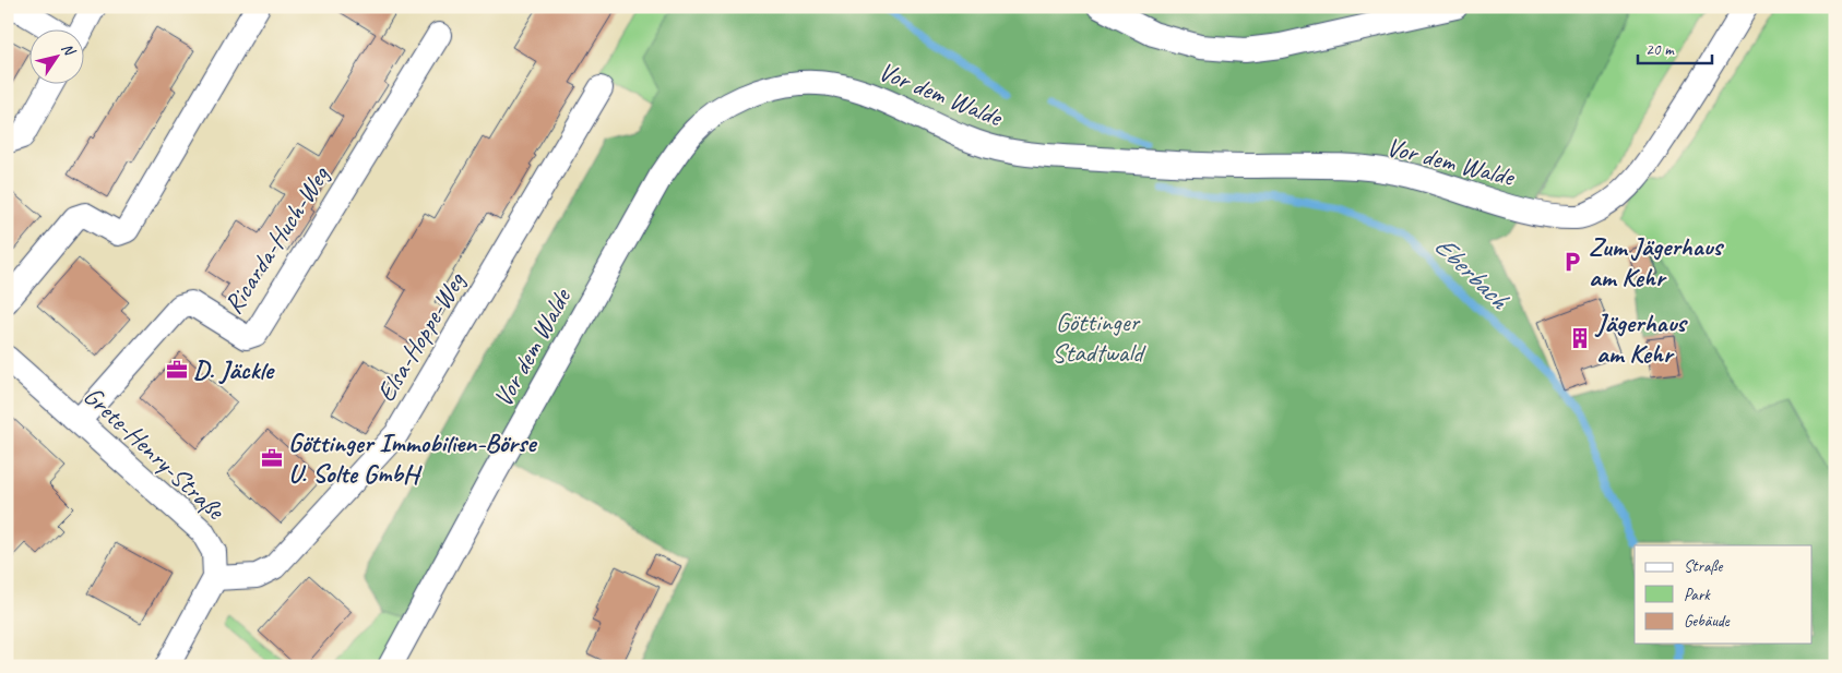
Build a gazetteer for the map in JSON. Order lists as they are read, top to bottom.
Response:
{
  "streets": {
    "street": [
      "Vor dem Walde",
      "Ricarda-Huch-Weg",
      "Elsa-Hoppe-Weg",
      "Grete-Henry-Straße"
    ]
  },
  "crossings": [
    ["Ricarda-Huch-Weg", "Grete-Henry-Straße"],
    ["Elsa-Hoppe-Weg", "Grete-Henry-Straße"]
  ],
  "water": ["Eberbach"],
  "parks": ["Göttinger Stadtwald"],
  "places": {
    "parking": ["Zum Jägerhaus am Kehr"],
    "building": ["Jägerhaus am Kehr"],
    "office": ["D. Jäckle", "Göttinger Immobilien-Börse U. Solte GmbH"]
  },
  "legend": ["Straße", "Park", "Gebäude"],
  "scale_bar": "20 m",
  "north": "top right"
}
